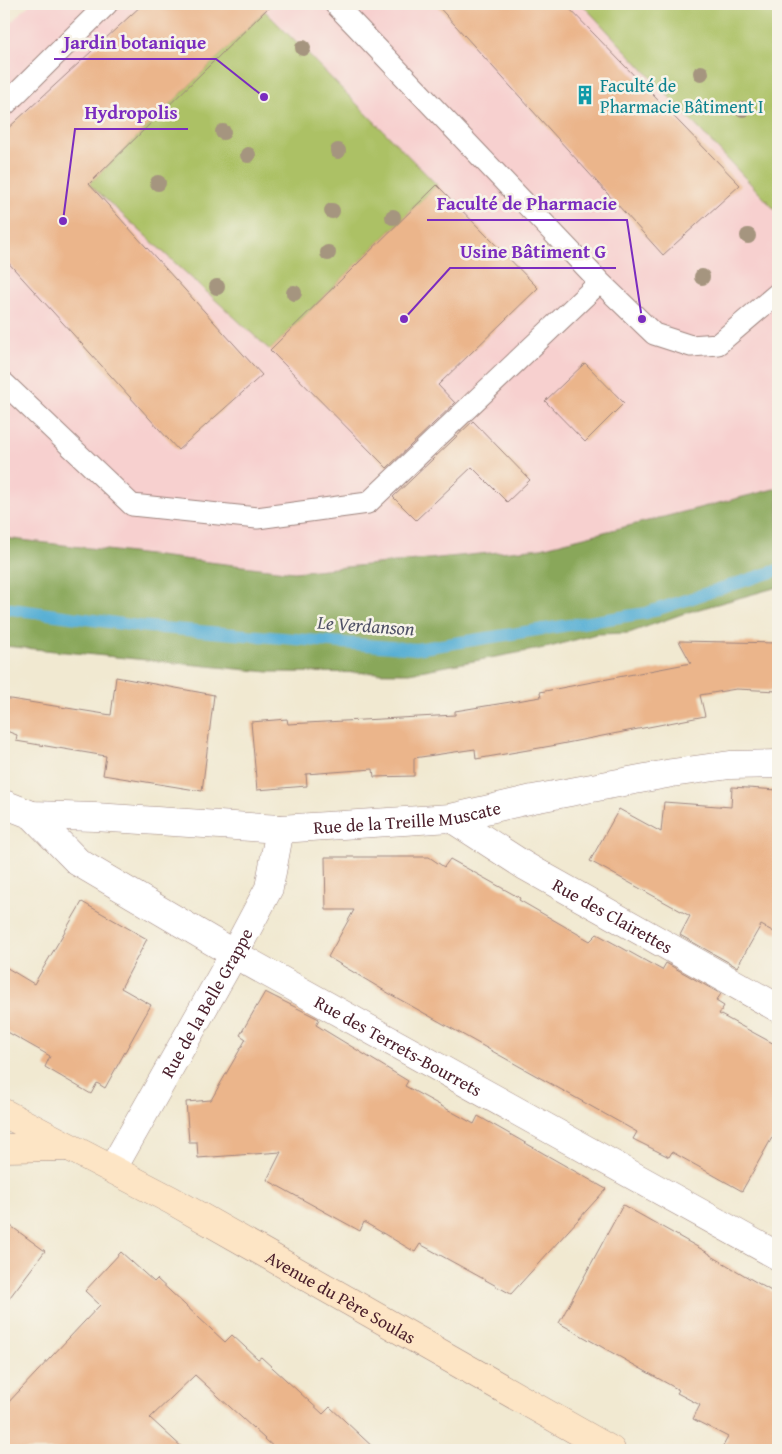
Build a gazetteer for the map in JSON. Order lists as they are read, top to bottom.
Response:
{
  "streets": {
    "main road": ["Avenue du Père Soulas"],
    "street": [
      "Rue de la Treille Muscate",
      "Rue des Clairettes",
      "Rue de la Belle Grappe",
      "Rue des Terrets-Bourrets"
    ]
  },
  "crossings": [
    ["Rue de la Treille Muscate", "Rue des Clairettes"],
    ["Rue de la Treille Muscate", "Rue de la Belle Grappe"],
    ["Rue de la Treille Muscate", "Rue des Terrets-Bourrets"],
    ["Rue de la Belle Grappe", "Rue des Terrets-Bourrets"],
    ["Rue de la Belle Grappe", "Avenue du Père Soulas"]
  ],
  "water": ["Le Verdanson"],
  "places": {
    "building": ["Faculté de Pharmacie Bâtiment I"],
    "other": [
      "Jardin botanique",
      "Hydropolis",
      "Usine Bâtiment G",
      "Faculté de Pharmacie"
    ]
  }
}
